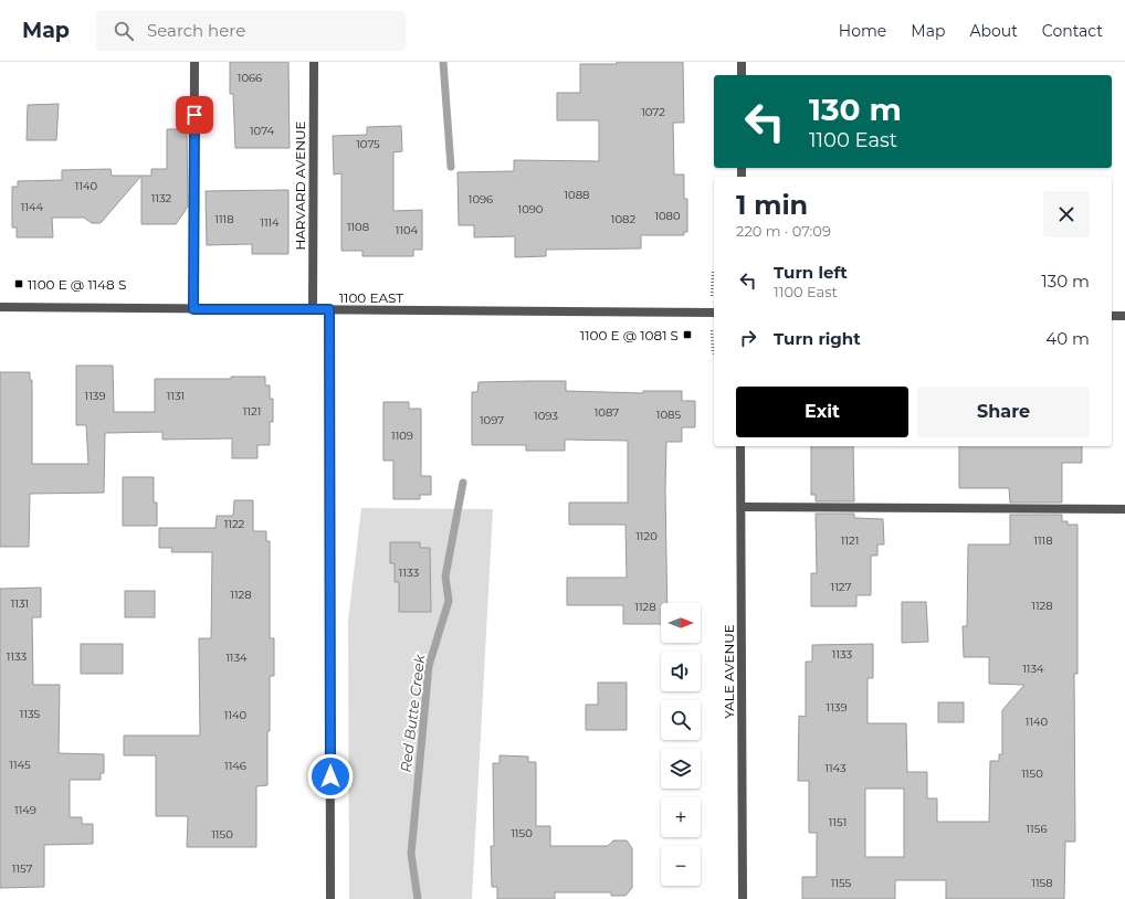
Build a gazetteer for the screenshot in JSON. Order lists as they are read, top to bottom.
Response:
{
  "streets": {
    "street": ["HARVARD AVENUE", "1100 EAST", "YALE AVENUE"]
  },
  "crossings": [
    ["HARVARD AVENUE", "1100 EAST"]
  ],
  "water": ["Red Butte Creek"],
  "places": {
    "transit": ["1100 E @ 1148 S", "1100 E @ 1081 S"]
  },
  "house_numbers": [
    "1066",
    "1072",
    "1074",
    "1075",
    "1140",
    "1088",
    "1132",
    "1096",
    "1144",
    "1090",
    "1080",
    "1118",
    "1082",
    "1114",
    "1108",
    "1104",
    "1139",
    "1131",
    "1121",
    "1087",
    "1085",
    "1093",
    "1097",
    "1109",
    "1122",
    "1120",
    "1121",
    "1118",
    "1133",
    "1127",
    "1128",
    "1131",
    "1128",
    "1128",
    "1133",
    "1133",
    "1134",
    "1134",
    "1139",
    "1135",
    "1140",
    "1140",
    "1145",
    "1146",
    "1143",
    "1150",
    "1149",
    "1151",
    "1156",
    "1150",
    "1150",
    "1157",
    "1155",
    "1158"
  ],
  "north": "right",
  "page": {
    "header": "Map",
    "search": "Search here",
    "nav": [
      "Home",
      "Map",
      "About",
      "Contact"
    ],
    "turn": ["130 m", "1100 East"],
    "heading": ["1 min", "220 m · 07:09"],
    "list": [
      {
        "name": "Turn left",
        "note": "1100 East",
        "value": "130 m"
      },
      {
        "name": "Turn right",
        "value": "40 m"
      }
    ],
    "buttons": ["Exit", "Share"],
    "map_buttons": ["+", "−"]
  }
}
